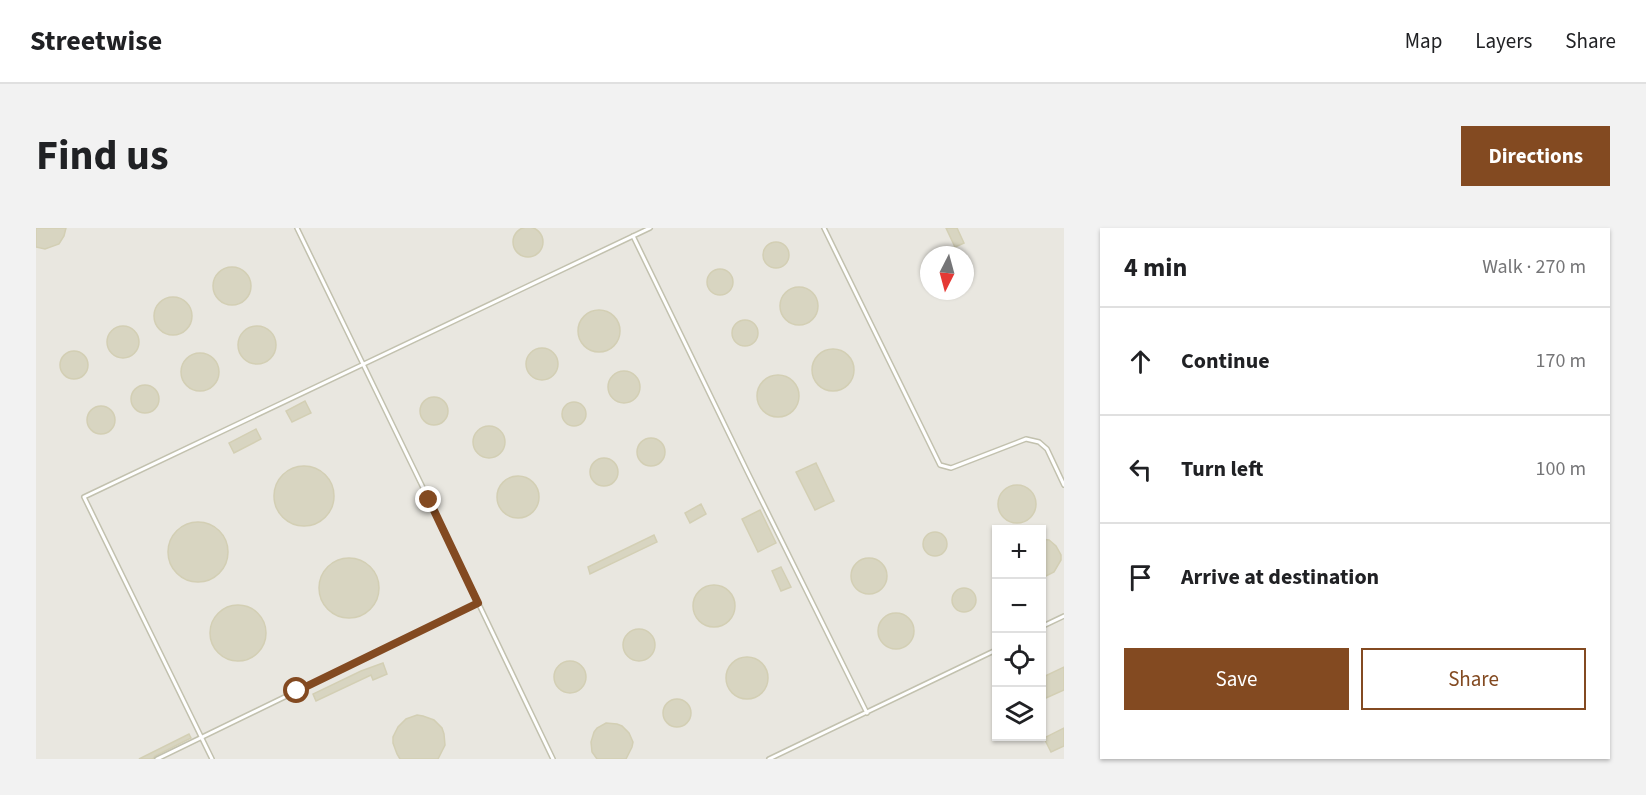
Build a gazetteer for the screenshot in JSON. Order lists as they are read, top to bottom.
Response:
{
  "north": "bottom",
  "page": {
    "header": "Streetwise",
    "nav": ["Map", "Layers", "Share"],
    "title": "Find us",
    "buttons": [
      "Directions",
      ["Save", "Share"]
    ],
    "heading": ["4 min", "Walk · 270 m"],
    "list": [
      ["Continue", "170 m"],
      ["Turn left", "100 m"],
      "Arrive at destination"
    ],
    "map_buttons": ["+", "−"]
  }
}
